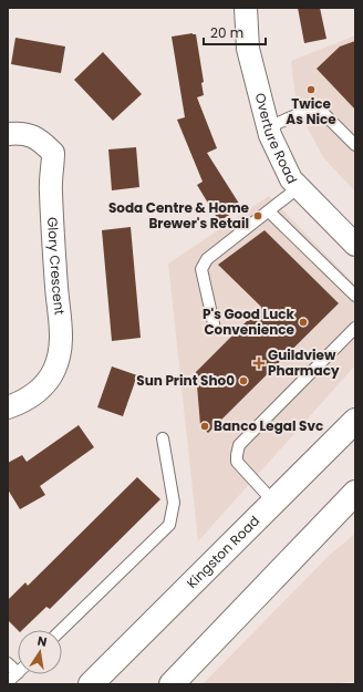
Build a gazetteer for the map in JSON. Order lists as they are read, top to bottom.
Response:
{
  "streets": {
    "main road": ["Kingston Road"],
    "street": ["Overture Road", "Glory Crescent"]
  },
  "places": {
    "other": [
      "Twice As Nice",
      "Soda Centre & Home Brewer's Retail",
      "P's Good Luck Convenience",
      "Sun Print Sho0",
      "Banco Legal Svc"
    ],
    "health": ["Guildview Pharmacy"]
  },
  "scale_bar": "20 m",
  "north": "top"
}
